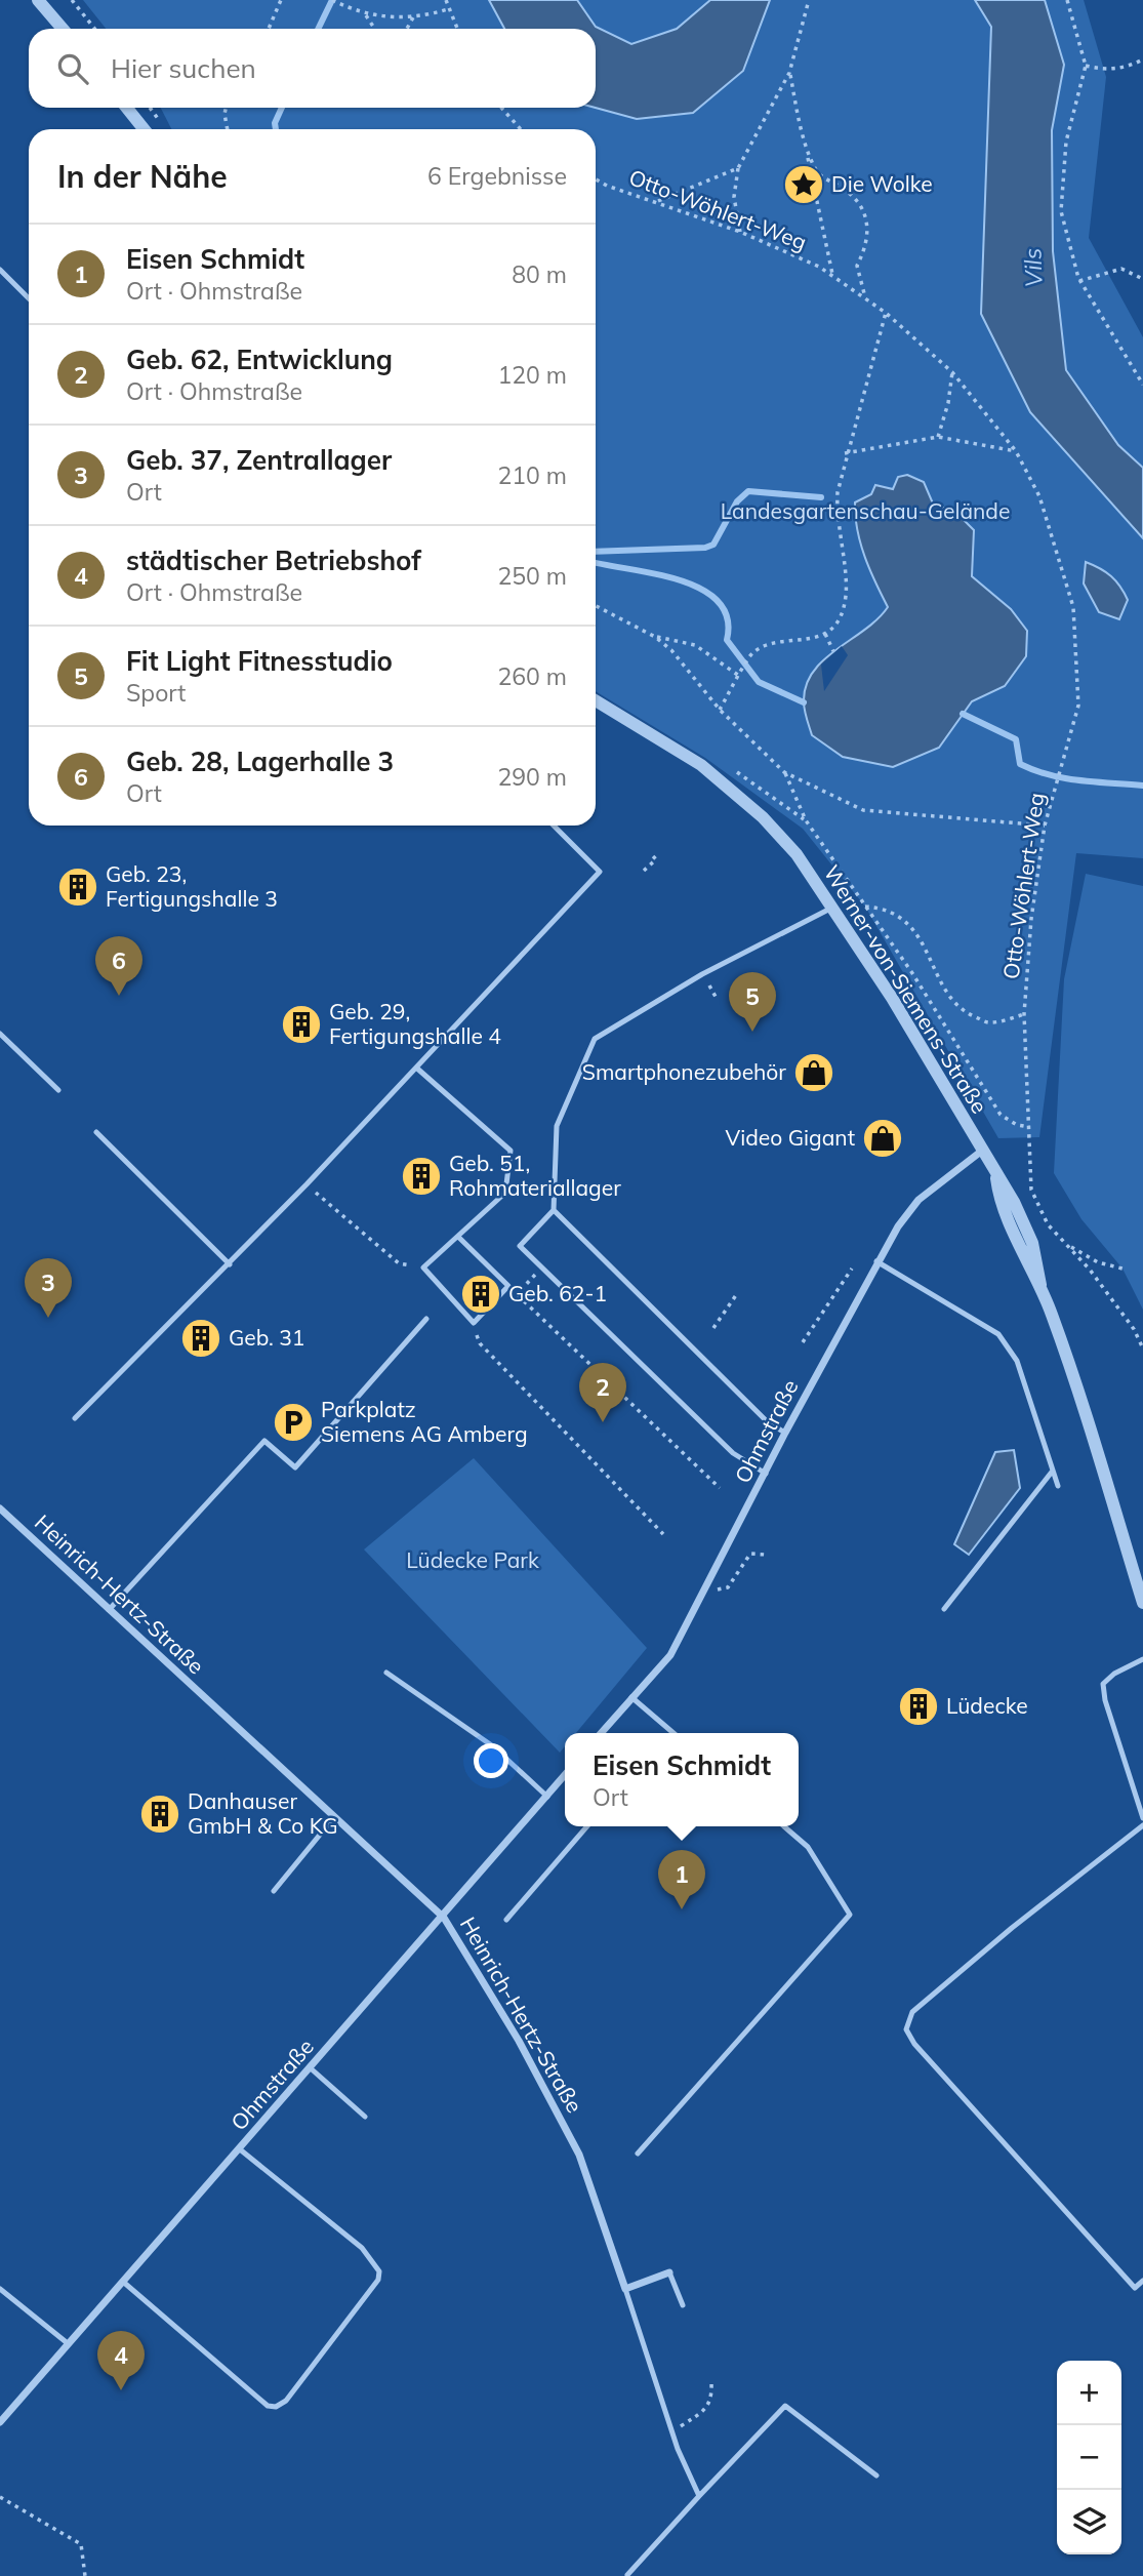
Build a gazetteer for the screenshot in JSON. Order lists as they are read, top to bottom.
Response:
{
  "streets": {
    "street": ["Werner-von-Siemens-Straße", "Ohmstraße", "Heinrich-Hertz-Straße"],
    "path": ["Otto-Wöhlert-Weg"]
  },
  "crossings": [
    ["Werner-von-Siemens-Straße", "Ohmstraße"],
    ["Ohmstraße", "Heinrich-Hertz-Straße"]
  ],
  "water": ["Vils"],
  "parks": ["Landesgartenschau-Gelände", "Lüdecke Park"],
  "places": {
    "place": ["Die Wolke"],
    "building": [
      "Geb. 23, Fertigungshalle 3",
      "Geb. 29, Fertigungshalle 4",
      "Geb. 51, Rohmateriallager",
      "Geb. 62-1",
      "Geb. 31",
      "Lüdecke",
      "Danhauser GmbH & Co KG"
    ],
    "shop": ["Smartphonezubehör", "Video Gigant"],
    "parking": ["Parkplatz Siemens AG Amberg"]
  },
  "page": {
    "search": "Hier suchen",
    "heading": ["In der Nähe", "6 Ergebnisse"],
    "list": [
      {
        "mark": "1",
        "name": "Eisen Schmidt",
        "note": "Ort · Ohmstraße",
        "value": "80 m"
      },
      {
        "mark": "2",
        "name": "Geb. 62, Entwicklung",
        "note": "Ort · Ohmstraße",
        "value": "120 m"
      },
      {
        "mark": "3",
        "name": "Geb. 37, Zentrallager",
        "note": "Ort",
        "value": "210 m"
      },
      {
        "mark": "4",
        "name": "städtischer Betriebshof",
        "note": "Ort · Ohmstraße",
        "value": "250 m"
      },
      {
        "mark": "5",
        "name": "Fit Light Fitnesstudio",
        "note": "Sport",
        "value": "260 m"
      },
      {
        "mark": "6",
        "name": "Geb. 28, Lagerhalle 3",
        "note": "Ort",
        "value": "290 m"
      }
    ],
    "pins": [
      "6",
      "5",
      "3",
      "2",
      "1",
      "4"
    ],
    "popup": ["Eisen Schmidt", "Ort"],
    "map_buttons": ["+", "−"]
  }
}
